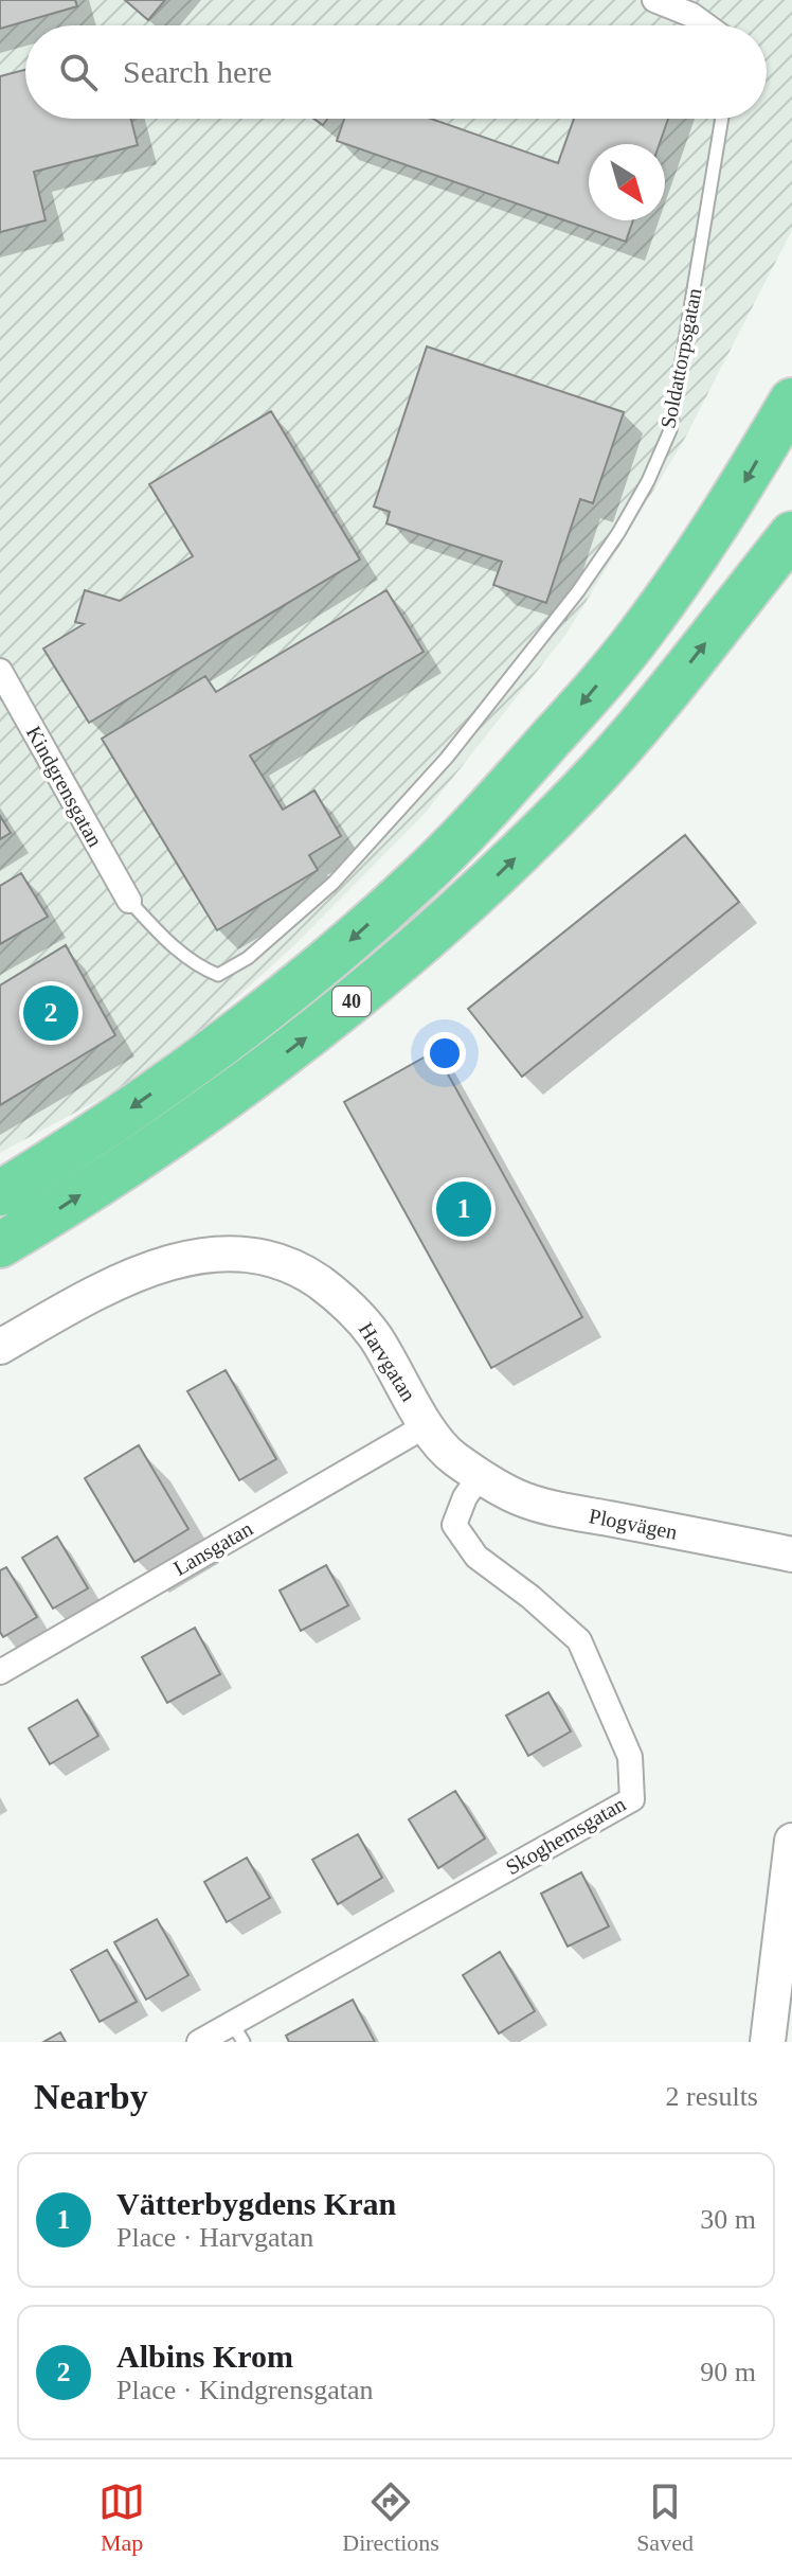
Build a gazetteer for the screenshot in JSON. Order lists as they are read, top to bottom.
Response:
{
  "streets": {
    "highway": ["40"],
    "street": [
      "Kindgrensgatan",
      "Harvgatan",
      "Plogvägen",
      "Lansgatan",
      "Skoghemsgatan"
    ],
    "lane": ["Soldattorpsgatan"]
  },
  "crossings": [
    ["Soldattorpsgatan", "Kindgrensgatan"],
    ["Harvgatan", "Plogvägen"],
    ["Harvgatan", "Lansgatan"],
    ["Harvgatan", "Skoghemsgatan"],
    ["Plogvägen", "Skoghemsgatan"]
  ],
  "north": "bottom right",
  "page": {
    "search": "Search here",
    "pins": ["2", "1"],
    "heading": ["Nearby", "2 results"],
    "list": [
      {
        "mark": "1",
        "name": "Vätterbygdens Kran",
        "note": "Place · Harvgatan",
        "value": "30 m"
      },
      {
        "mark": "2",
        "name": "Albins Krom",
        "note": "Place · Kindgrensgatan",
        "value": "90 m"
      }
    ],
    "nav": ["Map", "Directions", "Saved"]
  }
}
